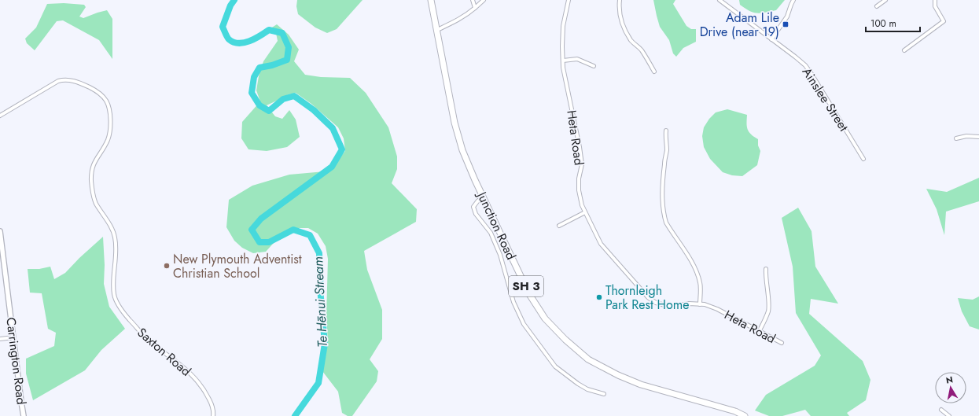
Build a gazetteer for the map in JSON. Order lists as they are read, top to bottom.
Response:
{
  "streets": {
    "highway": ["Junction Road", "SH 3"],
    "street": [
      "Ainslee Street",
      "Heta Road",
      "Saxton Road",
      "Carrington Road"
    ]
  },
  "water": ["Te Hēnui Stream"],
  "places": {
    "transit": ["Adam Lile Drive (near 19)"],
    "other": ["New Plymouth Adventist Christian School", "Thornleigh Park Rest Home"]
  },
  "scale_bar": "100 m",
  "north": "top"
}
